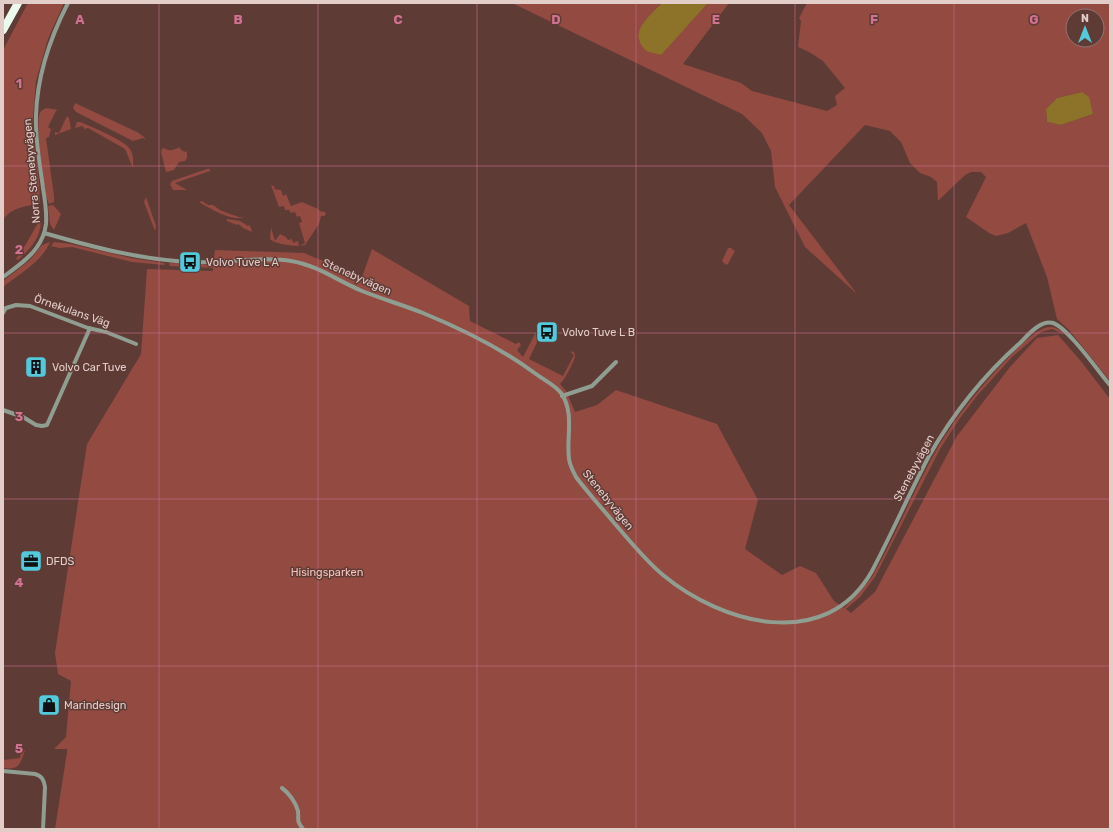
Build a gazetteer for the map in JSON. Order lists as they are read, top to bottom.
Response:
{
  "streets": {
    "street": ["Norra Stenebyvägen", "Stenebyvägen", "Örnekulans Väg"]
  },
  "crossings": [
    ["Norra Stenebyvägen", "Stenebyvägen"]
  ],
  "parks": ["Hisingsparken"],
  "places": {
    "bus stop": ["Volvo Tuve L A", "Volvo Tuve L B"],
    "building": ["Volvo Car Tuve"],
    "office": ["DFDS"],
    "shop": ["Marindesign"]
  },
  "north": "top",
  "grid": {
    "columns": [
      "A",
      "B",
      "C",
      "D",
      "E",
      "F",
      "G"
    ],
    "rows": [
      "1",
      "2",
      "3",
      "4",
      "5"
    ]
  }
}
